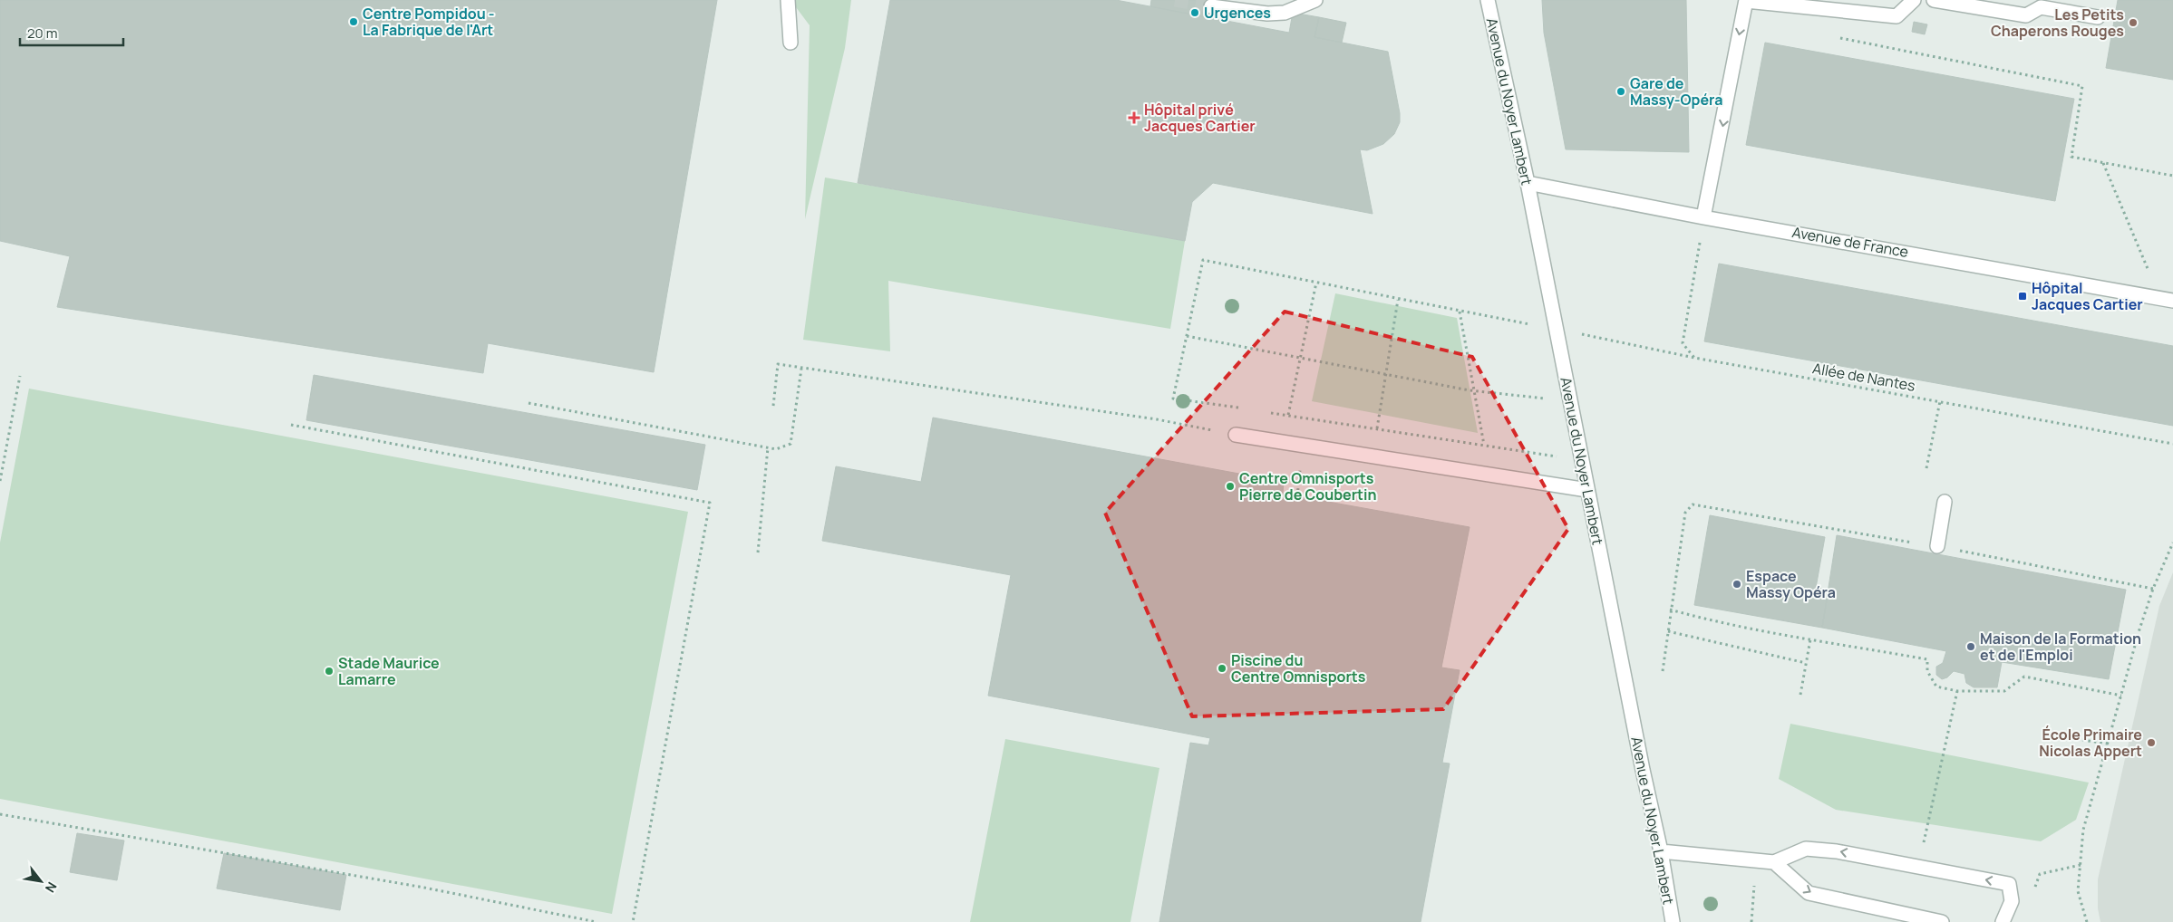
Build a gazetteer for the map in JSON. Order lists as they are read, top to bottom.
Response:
{
  "streets": {
    "street": ["Avenue du Noyer Lambert", "Avenue de France"],
    "path": ["Allée de Nantes"]
  },
  "crossings": [
    ["Avenue du Noyer Lambert", "Avenue de France"],
    ["Avenue de France", "Allée de Nantes"]
  ],
  "places": {
    "other": [
      "Urgences",
      "Centre Pompidou - La Fabrique de l'Art",
      "Les Petits Chaperons Rouges",
      "Gare de Massy-Opéra",
      "Centre Omnisports Pierre de Coubertin",
      "Espace Massy Opéra",
      "Maison de la Formation et de l'Emploi",
      "Piscine du Centre Omnisports",
      "Stade Maurice Lamarre",
      "École Primaire Nicolas Appert"
    ],
    "health": ["Hôpital privé Jacques Cartier"],
    "transit": ["Hôpital Jacques Cartier"]
  },
  "scale_bar": "20 m",
  "north": "bottom right"
}
